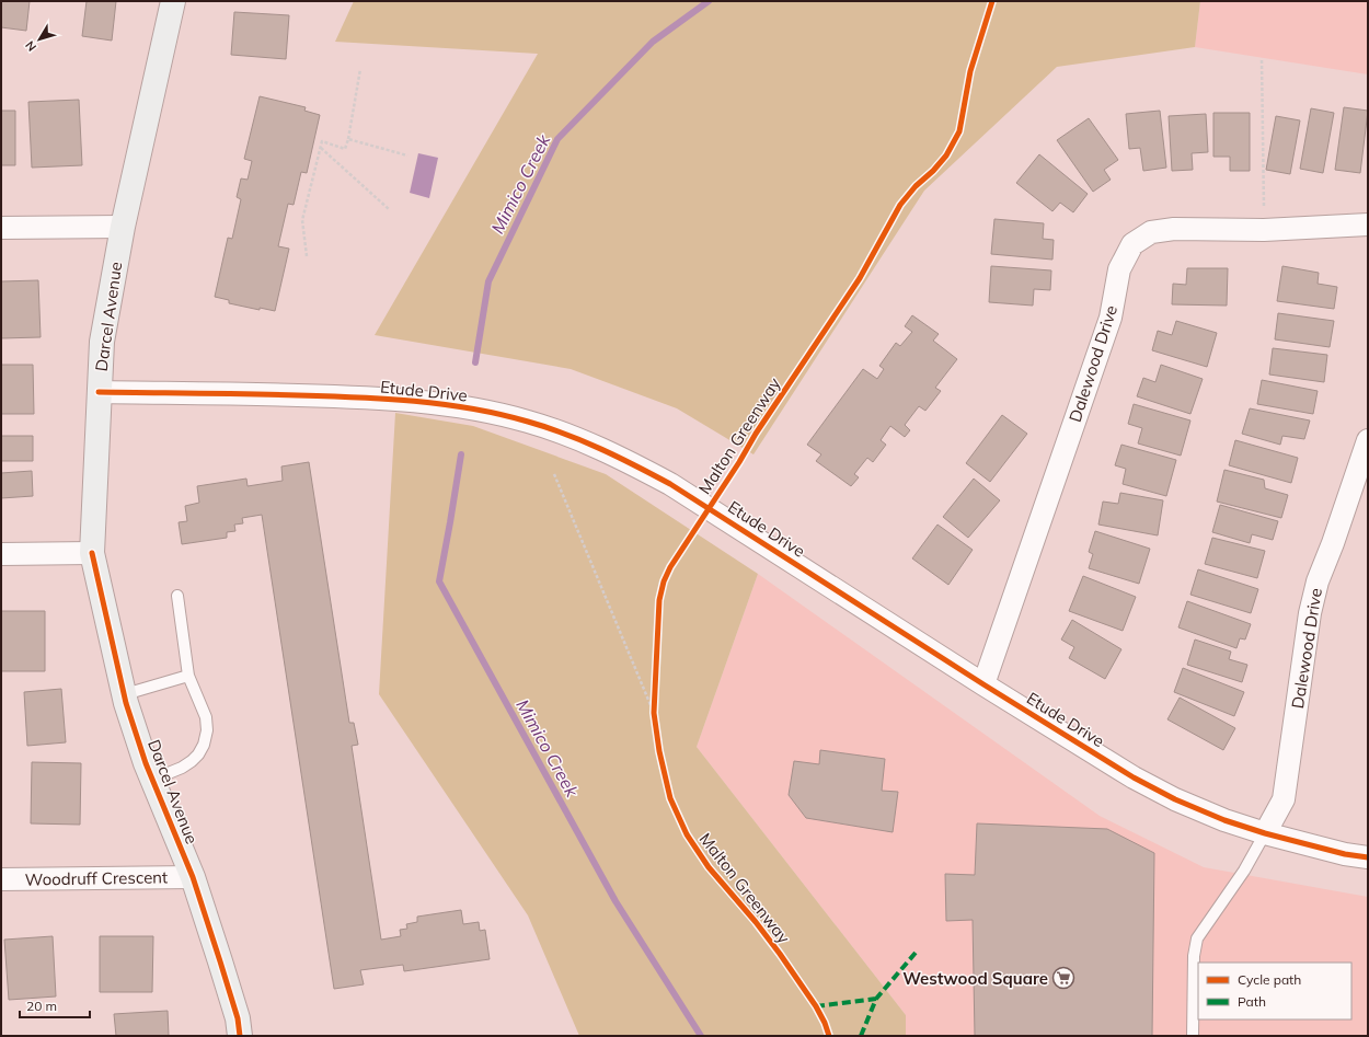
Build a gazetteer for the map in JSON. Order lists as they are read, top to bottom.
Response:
{
  "streets": {
    "street": [
      "Darcel Avenue",
      "Dalewood Drive",
      "Etude Drive",
      "Woodruff Crescent"
    ],
    "cycle path": ["Malton Greenway"]
  },
  "crossings": [
    ["Darcel Avenue", "Etude Drive"],
    ["Darcel Avenue", "Woodruff Crescent"],
    ["Dalewood Drive", "Etude Drive"]
  ],
  "water": ["Mimico Creek"],
  "places": {
    "supermarket": ["Westwood Square"]
  },
  "legend": ["Cycle path", "Path"],
  "scale_bar": "20 m",
  "north": "bottom left"
}
